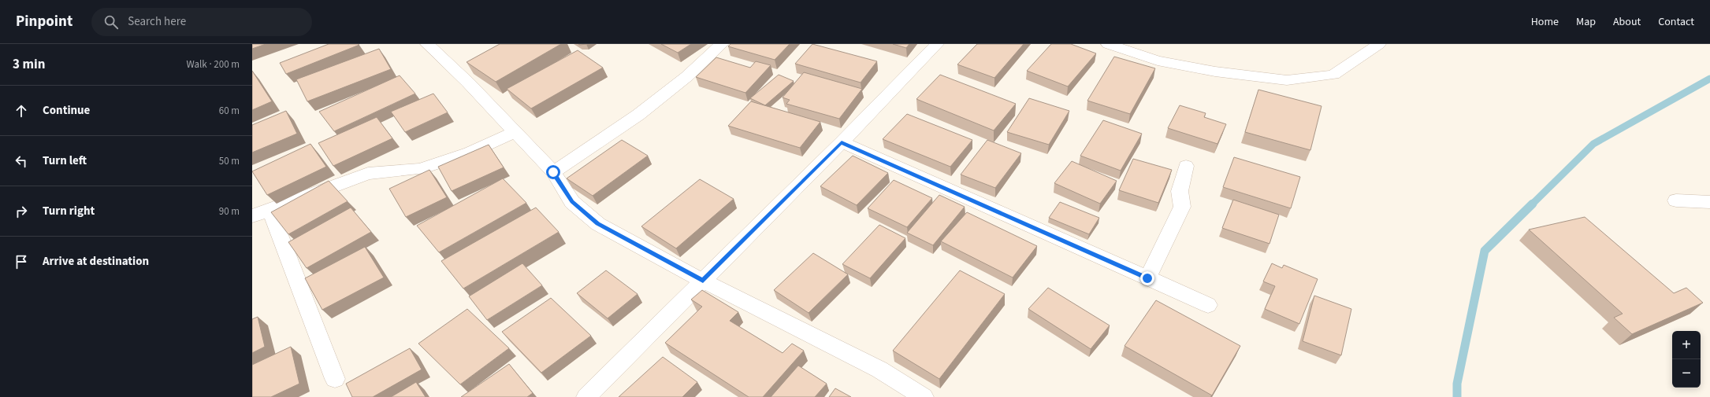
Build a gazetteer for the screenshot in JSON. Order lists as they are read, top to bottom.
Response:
{
  "page": {
    "header": "Pinpoint",
    "search": "Search here",
    "nav": [
      "Home",
      "Map",
      "About",
      "Contact"
    ],
    "heading": ["3 min", "Walk · 200 m"],
    "list": [
      ["Continue", "60 m"],
      ["Turn left", "50 m"],
      ["Turn right", "90 m"],
      "Arrive at destination"
    ],
    "map_buttons": ["+", "−"]
  }
}
